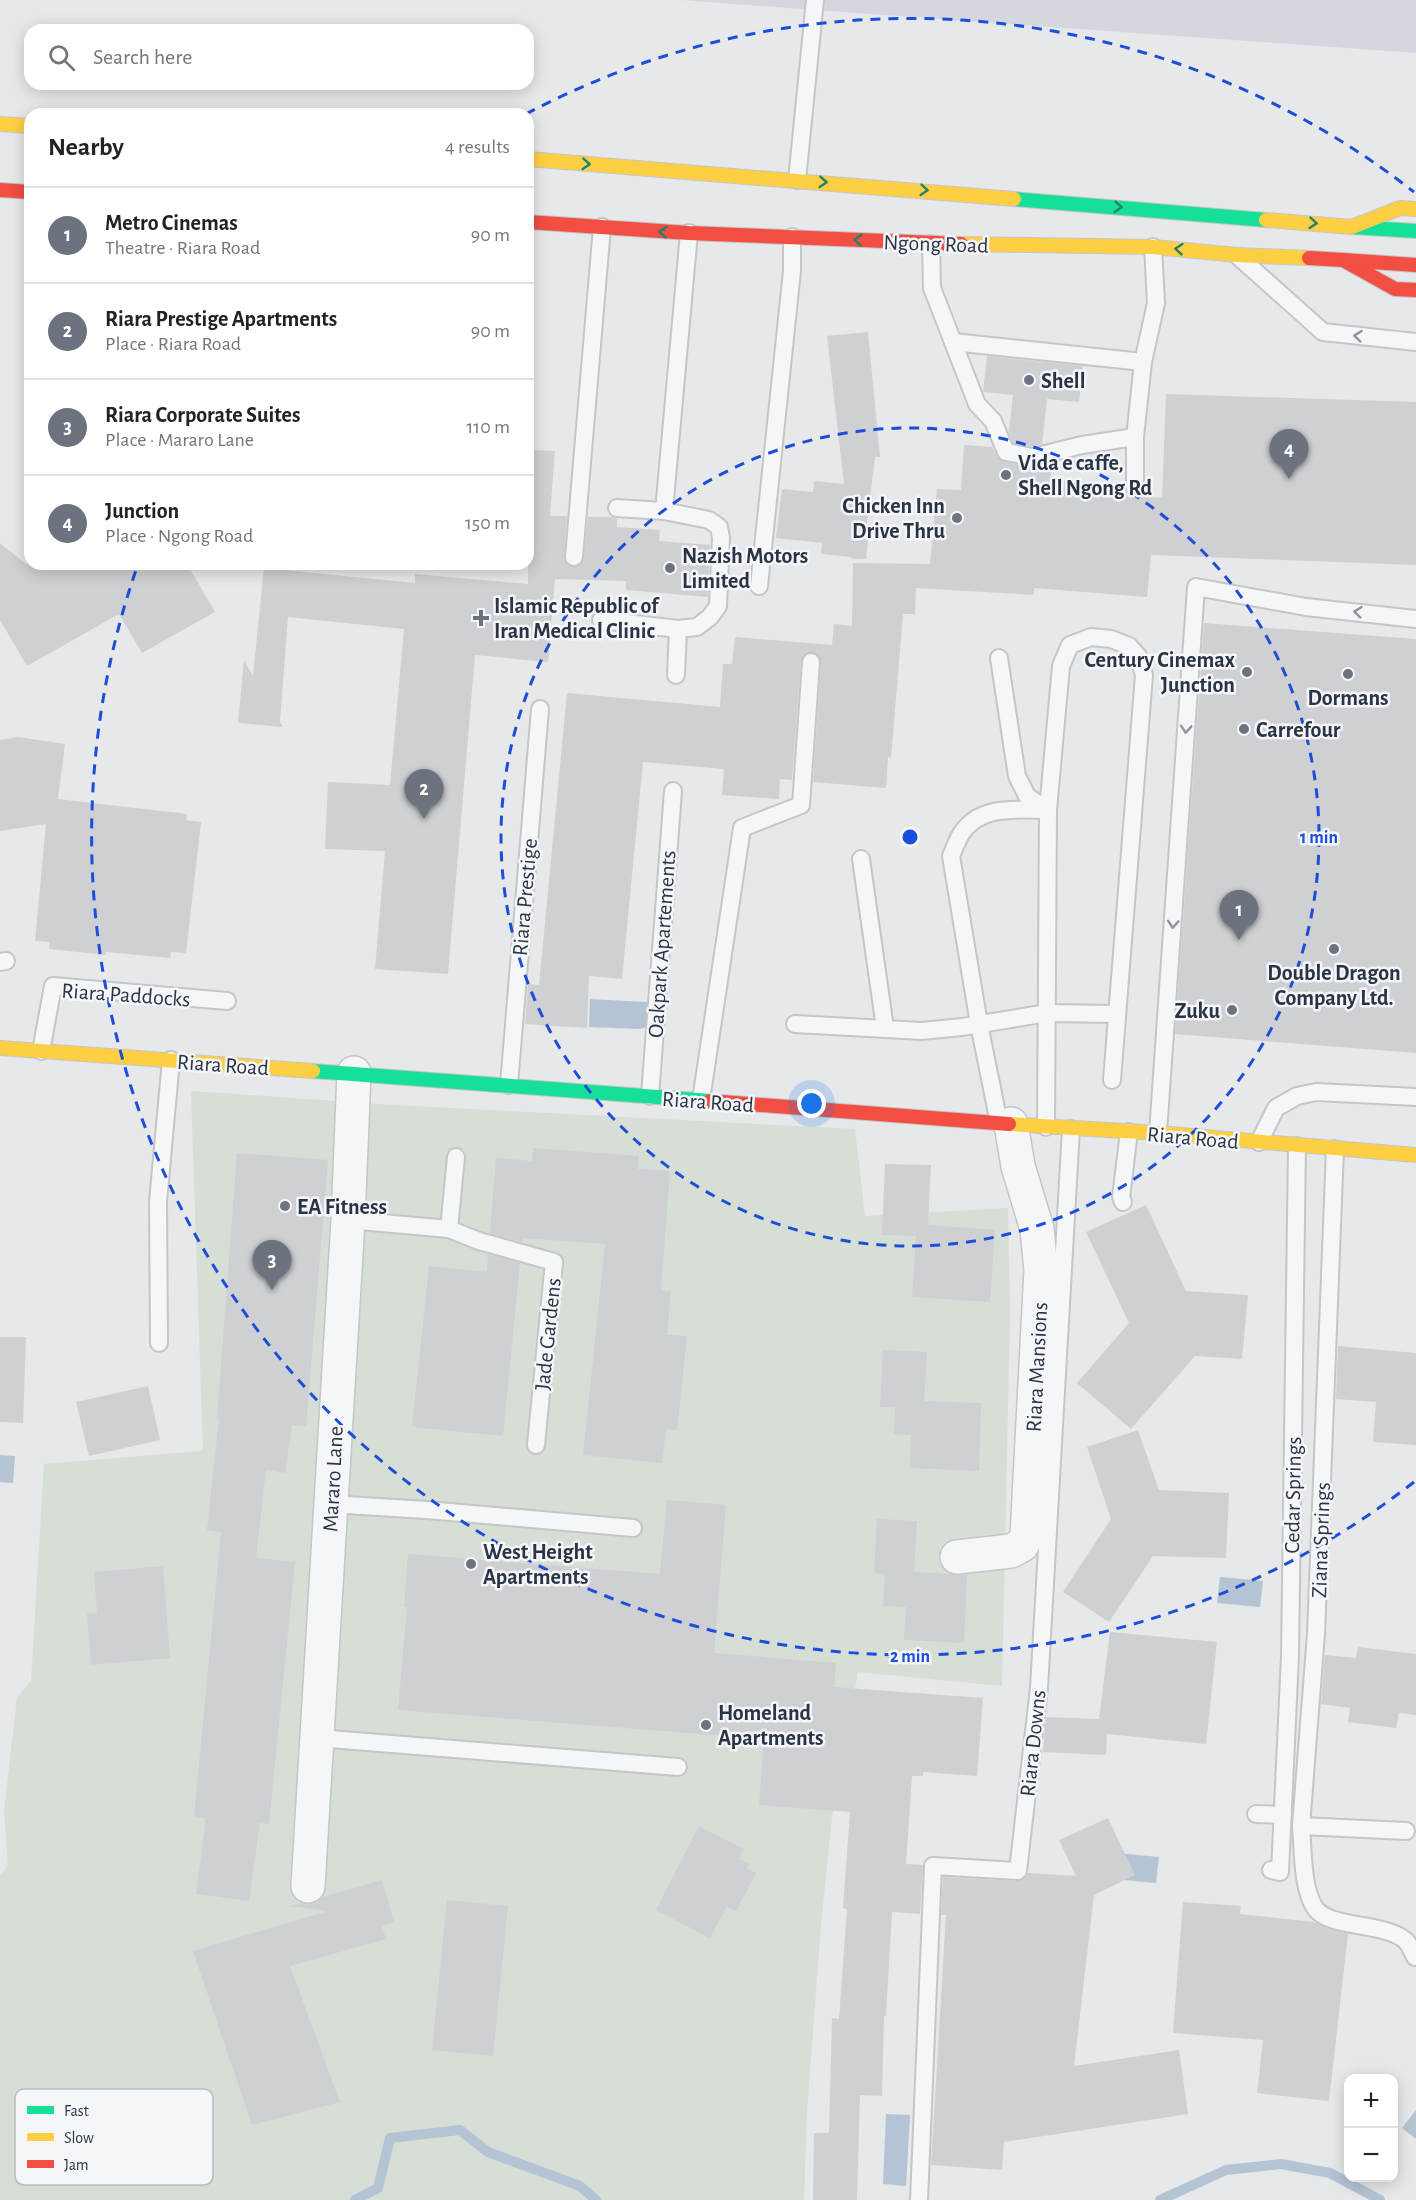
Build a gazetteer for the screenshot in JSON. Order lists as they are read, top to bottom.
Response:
{
  "streets": {
    "main road": ["Ngong Road", "Riara Road"],
    "street": ["Riara Mansions", "Mararo Lane"],
    "lane": [
      "Riara Prestige",
      "Oakpark Apartements",
      "Riara Paddocks",
      "Jade Gardens",
      "Cedar Springs",
      "Ziana Springs",
      "Riara Downs"
    ]
  },
  "crossings": [
    ["Riara Prestige", "Riara Road"],
    ["Oakpark Apartements", "Riara Road"],
    ["Riara Paddocks", "Riara Road"],
    ["Riara Road", "Riara Mansions"],
    ["Riara Road", "Mararo Lane"],
    ["Riara Road", "Cedar Springs"],
    ["Riara Road", "Ziana Springs"],
    ["Riara Road", "Riara Downs"],
    ["Jade Gardens", "Mararo Lane"]
  ],
  "places": {
    "other": [
      "Shell",
      "Vida e caffe, Shell Ngong Rd",
      "Chicken Inn Drive Thru",
      "Nazish Motors Limited",
      "Century Cinemax Junction",
      "Dormans",
      "Carrefour",
      "Double Dragon Company Ltd.",
      "Zuku",
      "EA Fitness",
      "West Height Apartments",
      "Homeland Apartments"
    ],
    "health": ["Islamic Republic of Iran Medical Clinic"]
  },
  "legend": ["Fast", "Slow", "Jam"],
  "page": {
    "search": "Search here",
    "heading": ["Nearby", "4 results"],
    "list": [
      {
        "mark": "1",
        "name": "Metro Cinemas",
        "note": "Theatre · Riara Road",
        "value": "90 m"
      },
      {
        "mark": "2",
        "name": "Riara Prestige Apartments",
        "note": "Place · Riara Road",
        "value": "90 m"
      },
      {
        "mark": "3",
        "name": "Riara Corporate Suites",
        "note": "Place · Mararo Lane",
        "value": "110 m"
      },
      {
        "mark": "4",
        "name": "Junction",
        "note": "Place · Ngong Road",
        "value": "150 m"
      }
    ],
    "pins": [
      "4",
      "2",
      "1",
      "3"
    ],
    "map_buttons": ["+", "−"]
  },
  "rings": ["1 min", "2 min"]
}
